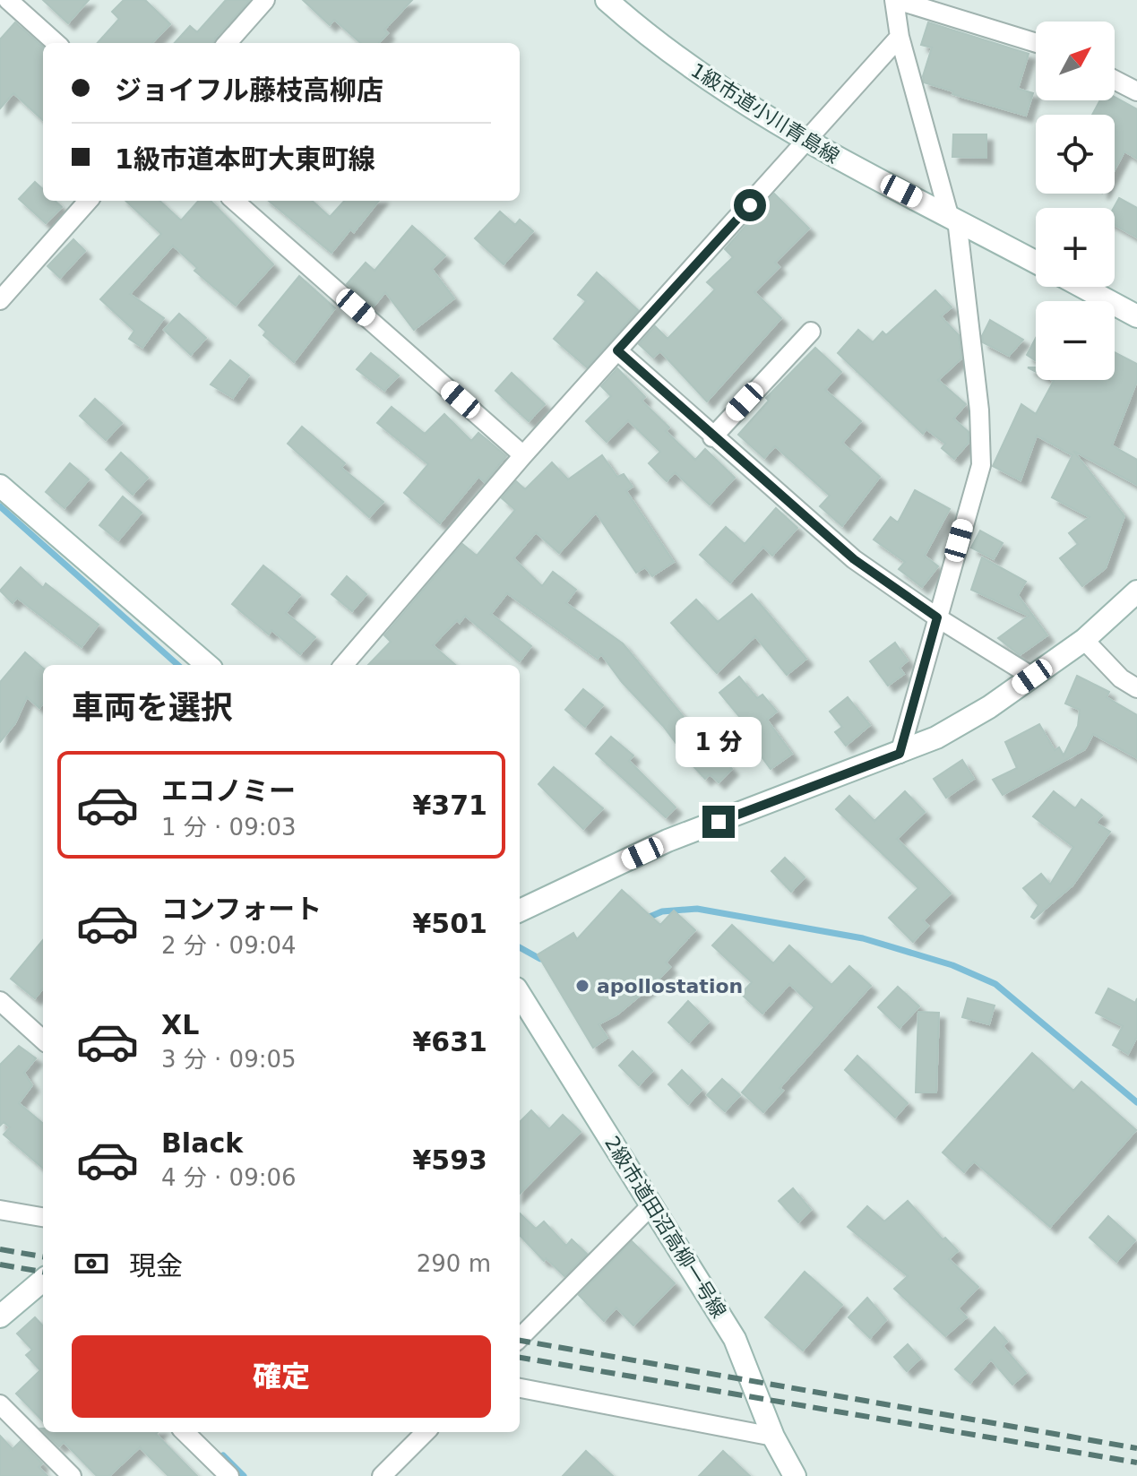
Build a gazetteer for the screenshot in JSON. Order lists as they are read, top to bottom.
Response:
{
  "streets": {
    "street": ["1級市道小川青島線", "2級市道田沼高柳一号線"]
  },
  "places": ["apollostation"],
  "north": "top right",
  "page": {
    "map_buttons": ["+", "−"],
    "banner": ["ジョイフル藤枝高柳店", "1級市道本町大東町線"],
    "heading": "車両を選択",
    "bubble": "1 分",
    "list": [
      {
        "name": "エコノミー",
        "note": "1 分 · 09:03",
        "value": "¥371"
      },
      {
        "name": "コンフォート",
        "note": "2 分 · 09:04",
        "value": "¥501"
      },
      {
        "name": "XL",
        "note": "3 分 · 09:05",
        "value": "¥631"
      },
      {
        "name": "Black",
        "note": "4 分 · 09:06",
        "value": "¥593"
      }
    ],
    "pay": ["現金", "290 m"],
    "buttons": "確定"
  }
}
